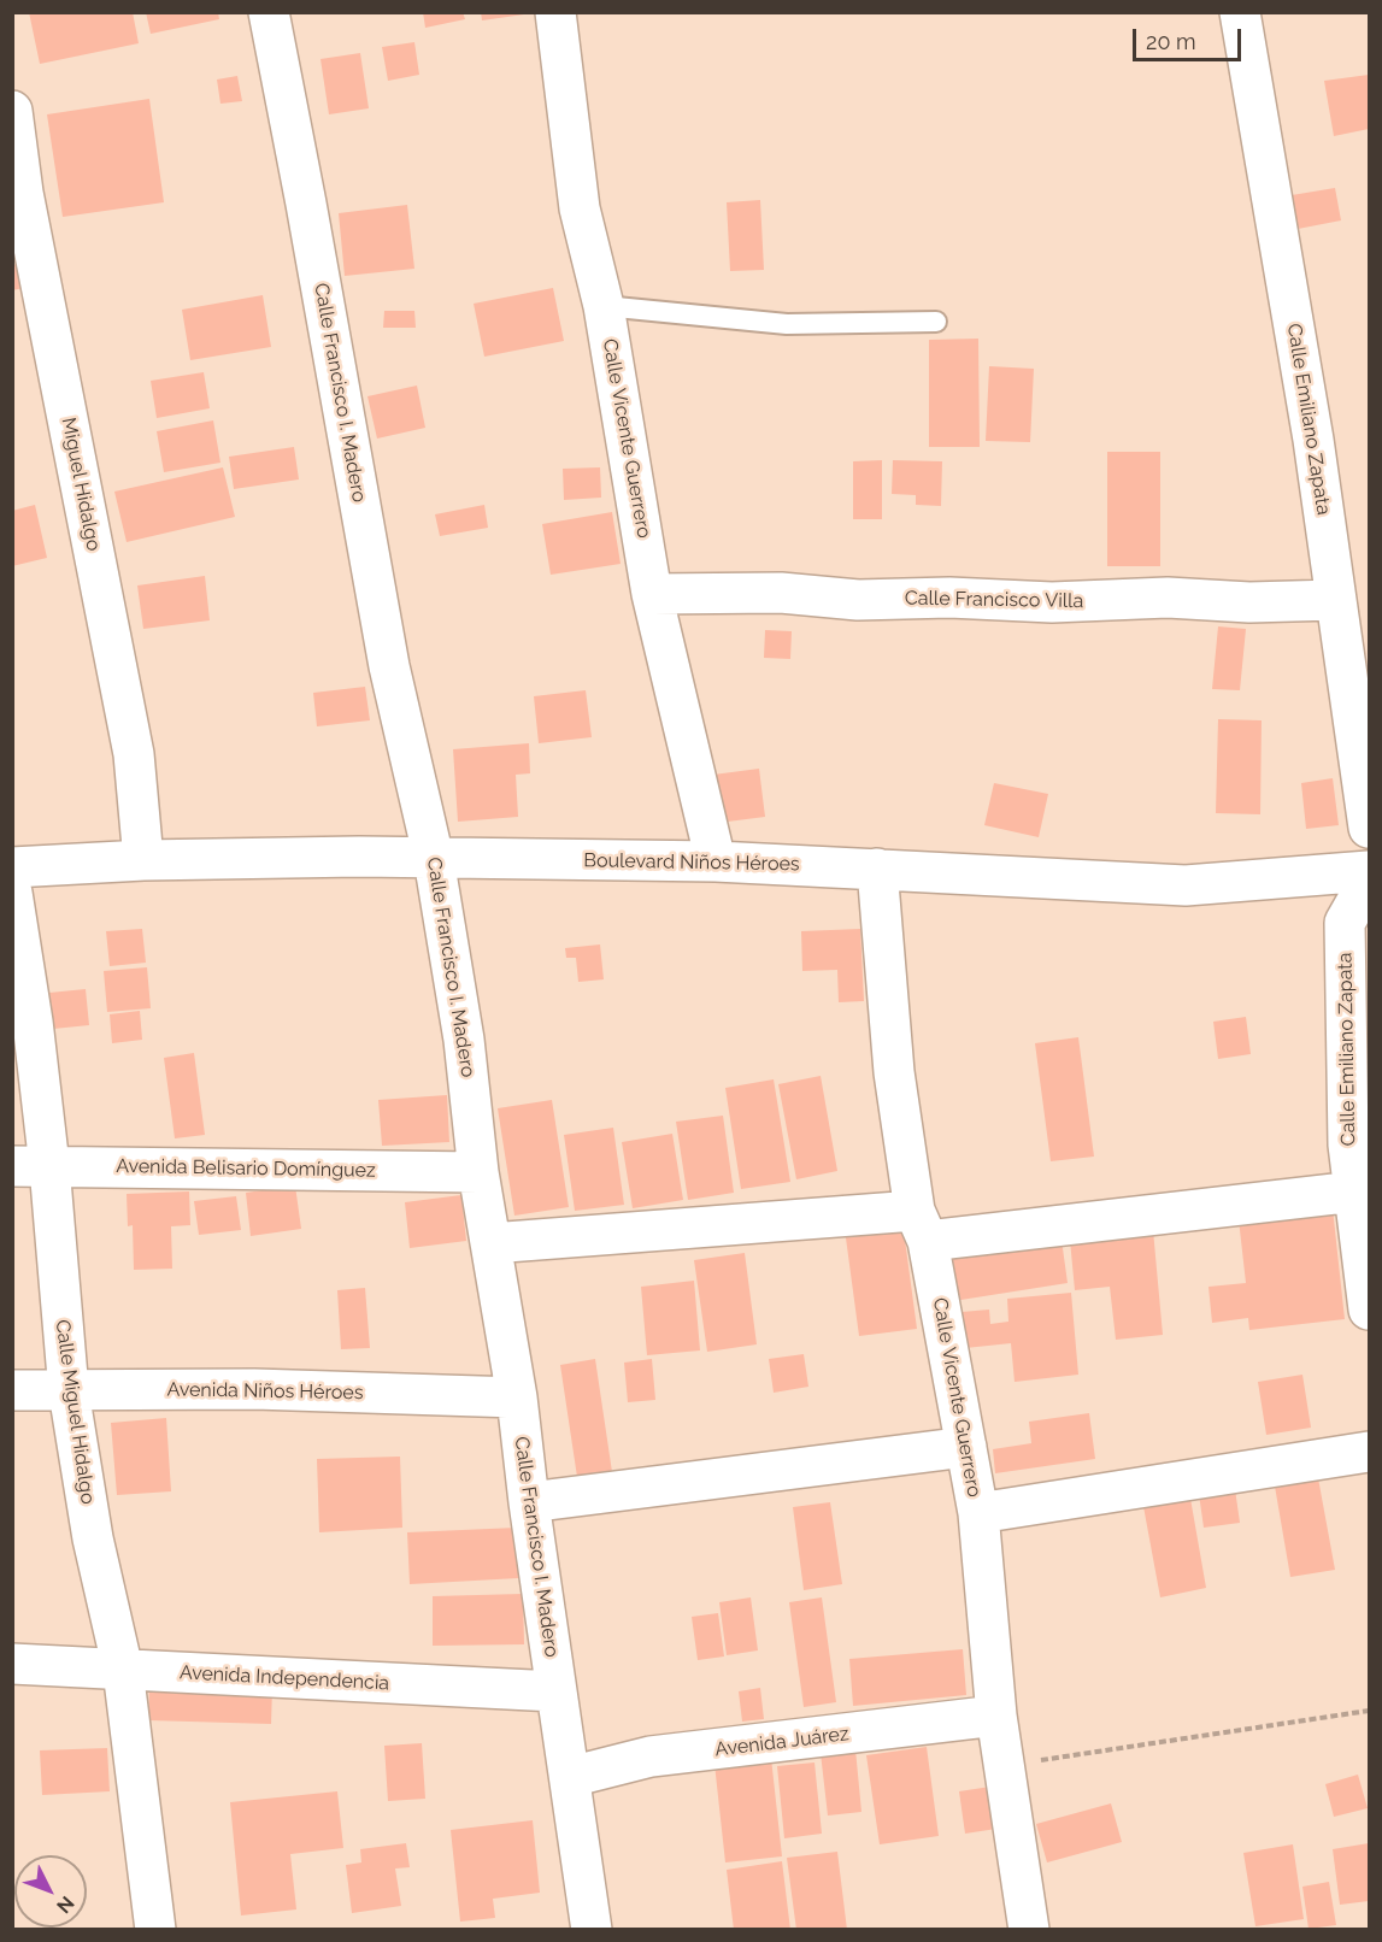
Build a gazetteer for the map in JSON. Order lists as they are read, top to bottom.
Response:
{
  "streets": {
    "street": [
      "Calle Francisco I. Madero",
      "Calle Emiliano Zapata",
      "Calle Vicente Guerrero",
      "Miguel Hidalgo",
      "Calle Francisco Villa",
      "Boulevard Niños Héroes",
      "Avenida Belisario Domínguez",
      "Avenida Niños Héroes",
      "Calle Miguel Hidalgo",
      "Avenida Independencia",
      "Avenida Juárez"
    ]
  },
  "crossings": [
    ["Calle Francisco I. Madero", "Boulevard Niños Héroes"],
    ["Calle Francisco I. Madero", "Avenida Belisario Domínguez"],
    ["Calle Francisco I. Madero", "Avenida Niños Héroes"],
    ["Calle Francisco I. Madero", "Avenida Independencia"],
    ["Calle Francisco I. Madero", "Avenida Juárez"],
    ["Calle Emiliano Zapata", "Calle Francisco Villa"],
    ["Calle Vicente Guerrero", "Calle Francisco Villa"],
    ["Calle Vicente Guerrero", "Boulevard Niños Héroes"],
    ["Calle Vicente Guerrero", "Avenida Juárez"],
    ["Miguel Hidalgo", "Boulevard Niños Héroes"],
    ["Avenida Belisario Domínguez", "Calle Miguel Hidalgo"],
    ["Avenida Niños Héroes", "Calle Miguel Hidalgo"],
    ["Calle Miguel Hidalgo", "Avenida Independencia"]
  ],
  "scale_bar": "20 m",
  "north": "bottom right"
}
